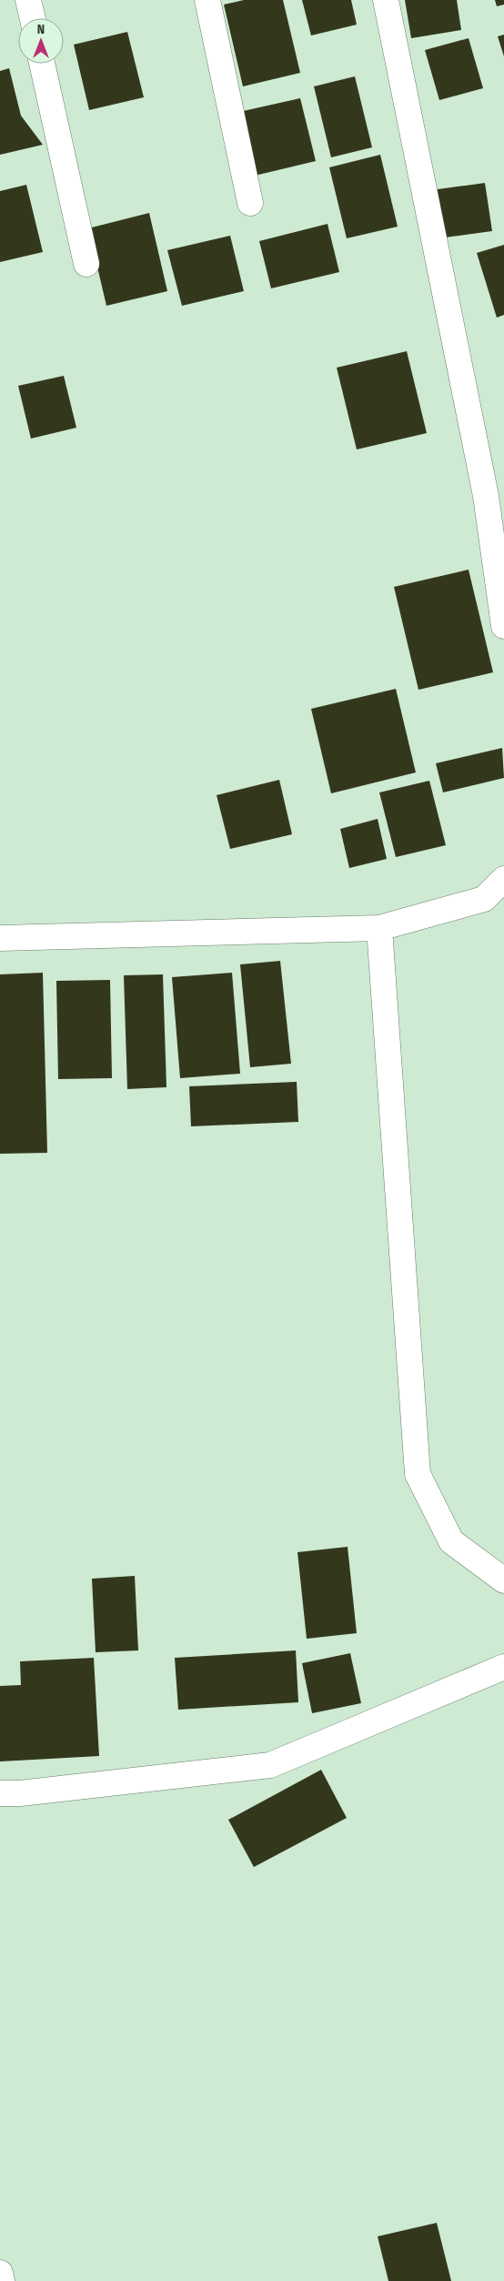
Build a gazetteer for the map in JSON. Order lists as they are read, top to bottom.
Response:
{
  "north": "top"
}
